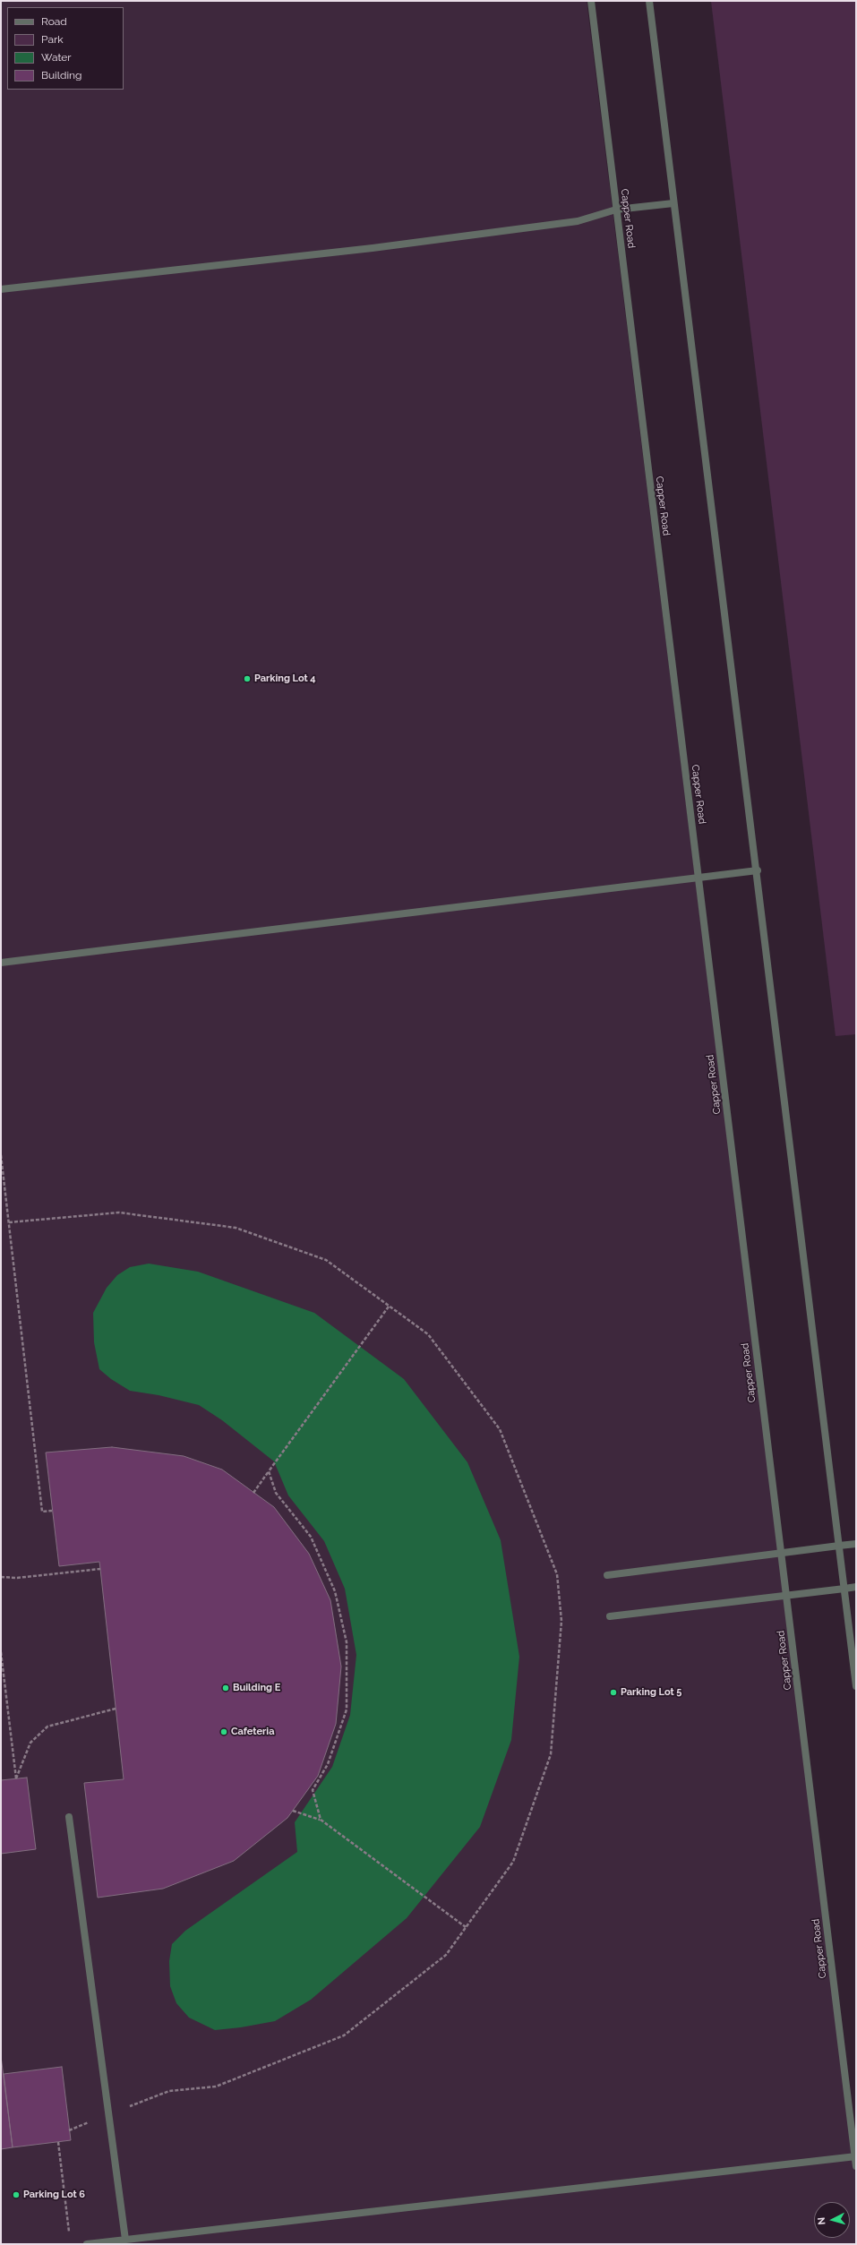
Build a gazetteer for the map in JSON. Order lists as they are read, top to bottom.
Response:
{
  "streets": {
    "street": ["Capper Road"]
  },
  "places": [
    "Parking Lot 4",
    "Building E",
    "Parking Lot 5",
    "Cafeteria",
    "Parking Lot 6"
  ],
  "legend": [
    "Road",
    "Park",
    "Water",
    "Building"
  ],
  "north": "left"
}
